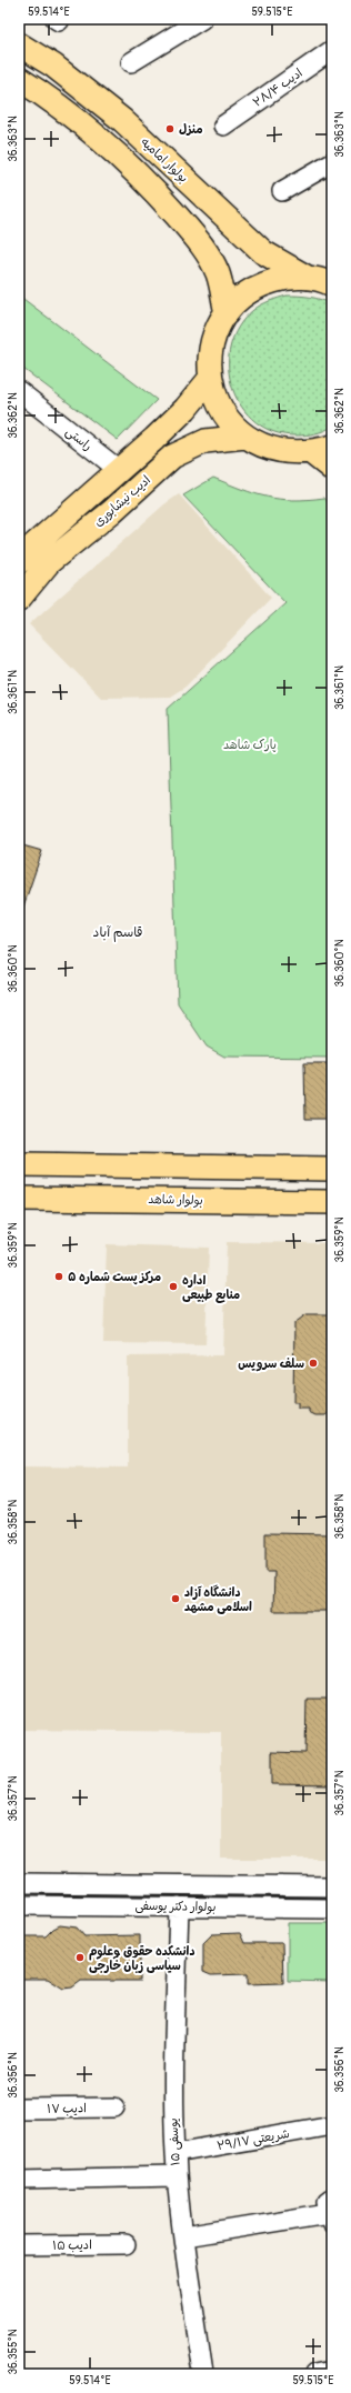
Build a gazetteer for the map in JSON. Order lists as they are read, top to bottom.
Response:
{
  "streets": {
    "main road": ["بولوار امامیه", "ادیب نیشابوری", "بولوار شاهد"],
    "street": [
      "ادیب ۲۸/۴",
      "راستی",
      "بولوار دکتر یوسفی",
      "ادیب ۱۷",
      "شریعتی ۲۹/۱۷",
      "یوسفی ۱۵",
      "ادیب ۱۵"
    ]
  },
  "crossings": [
    ["راستی", "ادیب نیشابوری"],
    ["بولوار دکتر یوسفی", "یوسفی ۱۵"],
    ["شریعتی ۲۹/۱۷", "یوسفی ۱۵"]
  ],
  "districts": ["قاسم آباد"],
  "parks": ["پارک شاهد"],
  "places": [
    "منزل",
    "مرکز پست شماره ۵",
    "اداره منابع طبیعی",
    "سلف سرویس",
    "دانشگاه آزاد اسلامی مشهد",
    "دانشکده حقوق وعلوم سیاسی زبان خارجی"
  ],
  "coordinates": [
    "59.514°E",
    "59.515°E",
    "36.363°N",
    "36.362°N",
    "36.361°N",
    "36.360°N",
    "36.359°N",
    "36.358°N",
    "36.357°N",
    "36.356°N",
    "36.355°N"
  ]
}
